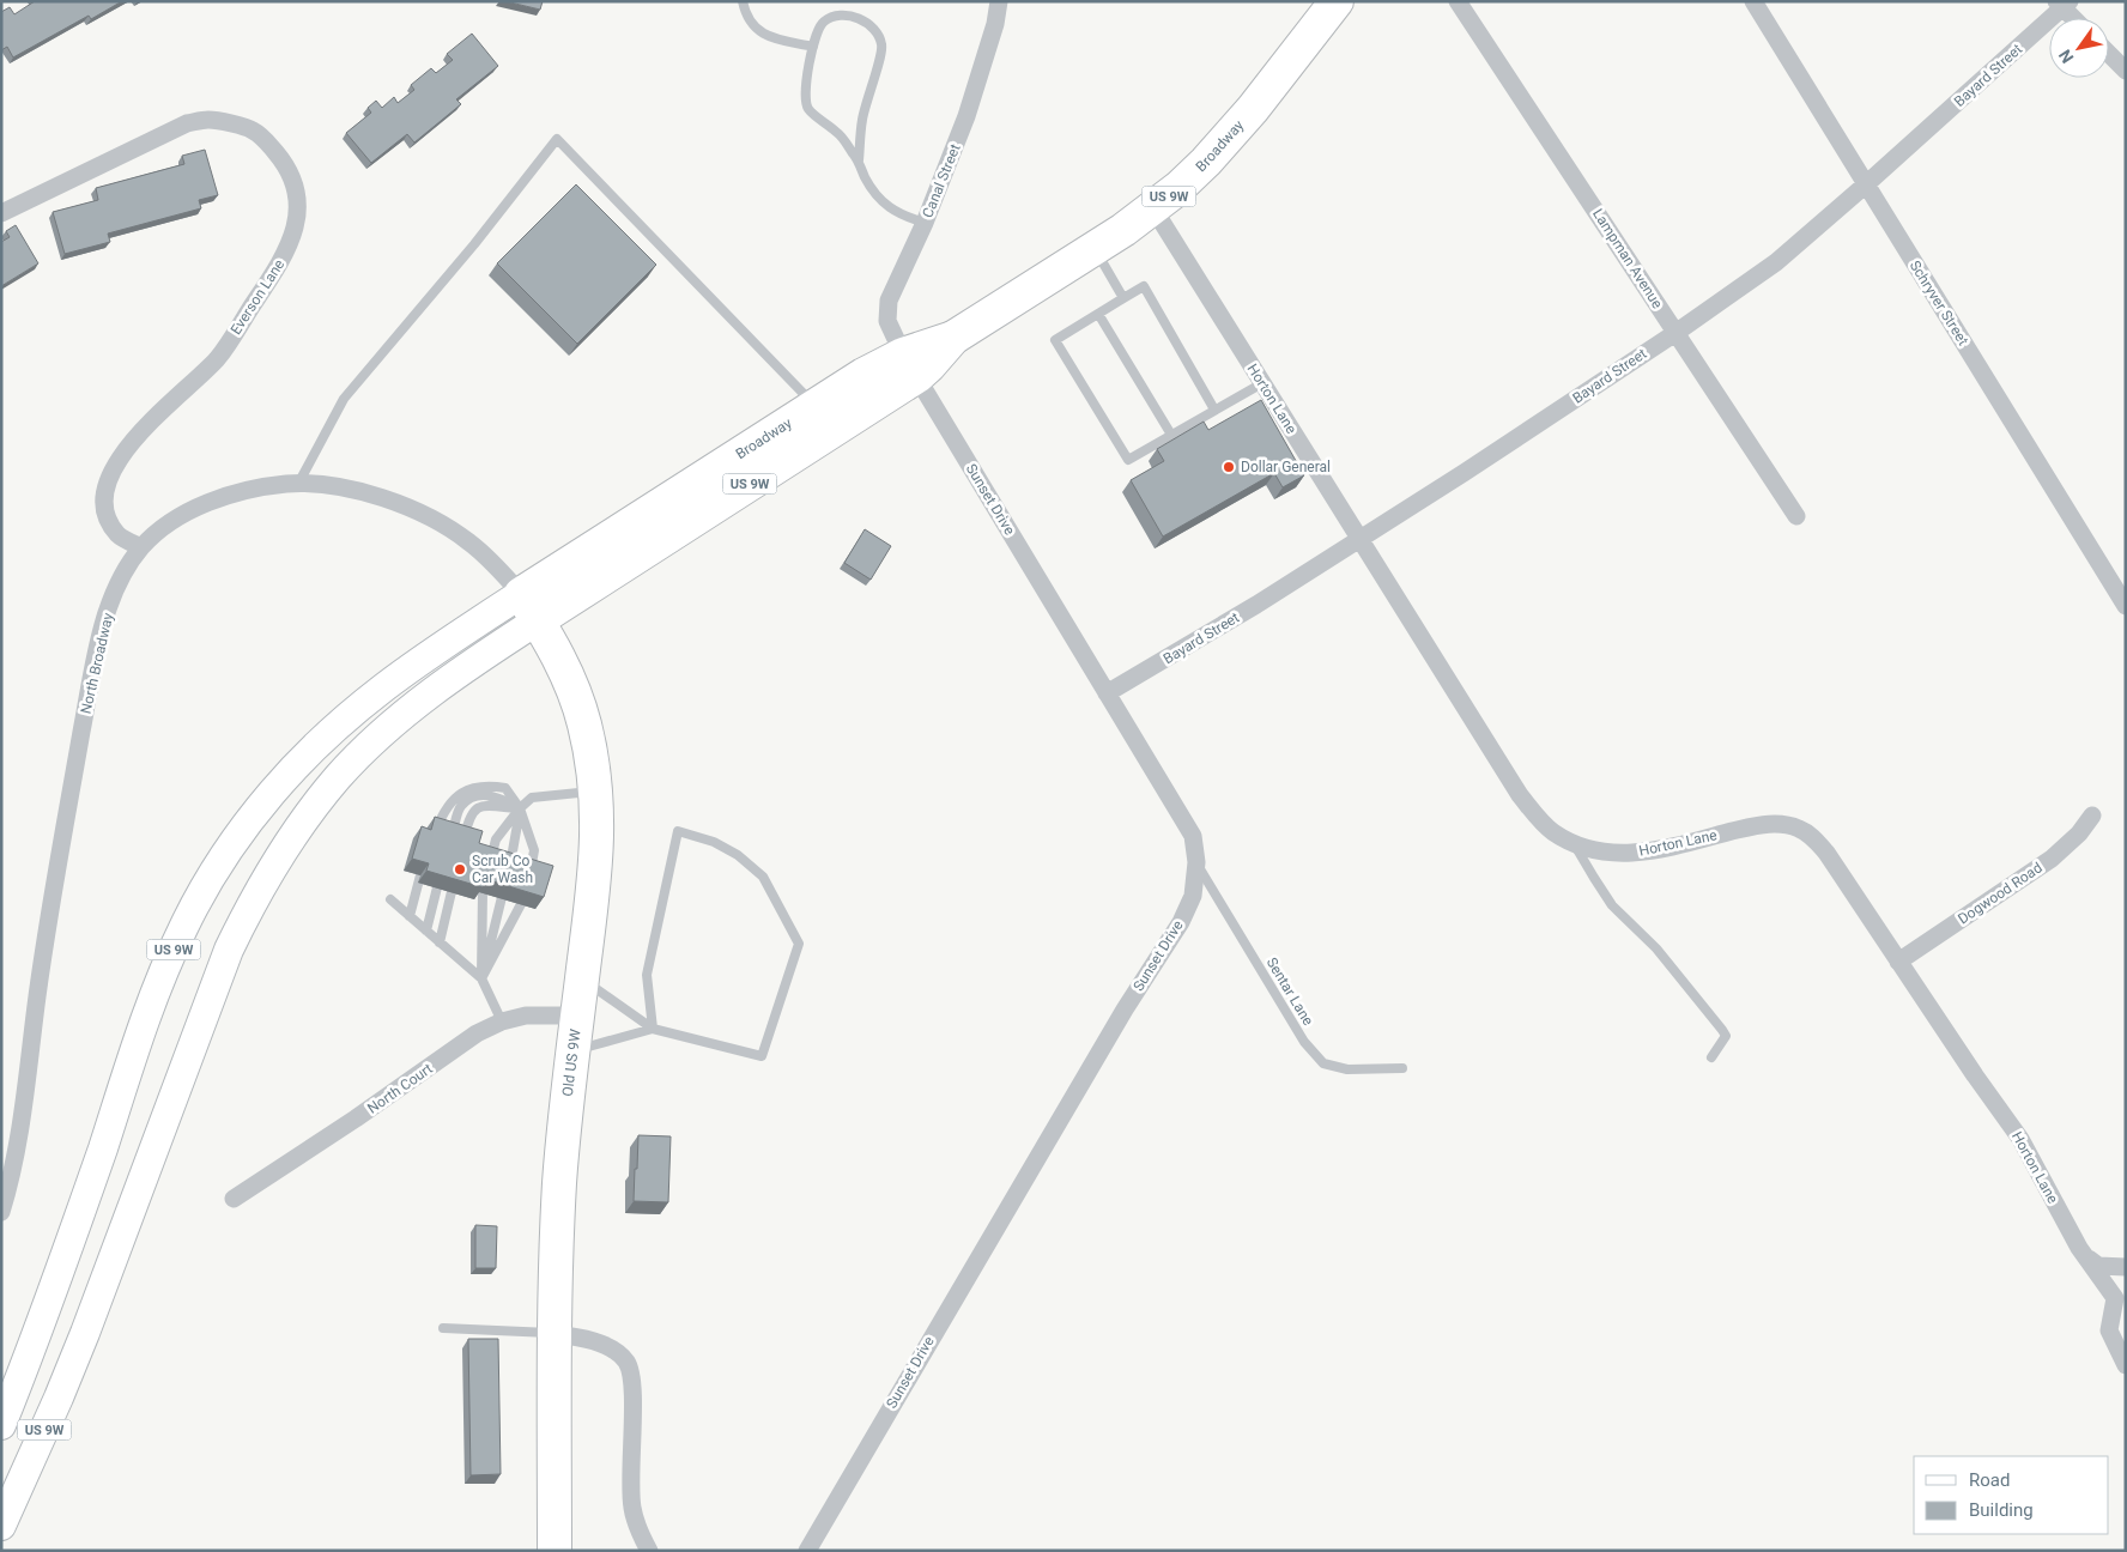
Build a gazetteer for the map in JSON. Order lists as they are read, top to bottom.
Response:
{
  "streets": {
    "highway": ["Broadway", "US 9W", "Old US 9W"],
    "street": [
      "Bayard Street",
      "Canal Street",
      "Lampman Avenue",
      "Everson Lane",
      "Schryver Street",
      "Horton Lane",
      "Sunset Drive",
      "North Broadway",
      "Dogwood Road",
      "North Court"
    ],
    "lane": ["Sentar Lane"]
  },
  "crossings": [
    ["Bayard Street", "Lampman Avenue"],
    ["Bayard Street", "Schryver Street"],
    ["Bayard Street", "Horton Lane"],
    ["Bayard Street", "Sunset Drive"],
    ["Broadway", "Canal Street"],
    ["Broadway", "US 9W"],
    ["Broadway", "Horton Lane"],
    ["Broadway", "Sunset Drive"],
    ["Broadway", "North Broadway"],
    ["Broadway", "Old US 9W"],
    ["Canal Street", "Sunset Drive"],
    ["US 9W", "North Broadway"],
    ["US 9W", "Old US 9W"],
    ["Everson Lane", "North Broadway"],
    ["Horton Lane", "Dogwood Road"],
    ["Sunset Drive", "Sentar Lane"],
    ["North Broadway", "Old US 9W"],
    ["Old US 9W", "North Court"]
  ],
  "places": ["Dollar General", "Scrub Co Car Wash"],
  "legend": ["Road", "Building"],
  "north": "bottom left"
}
